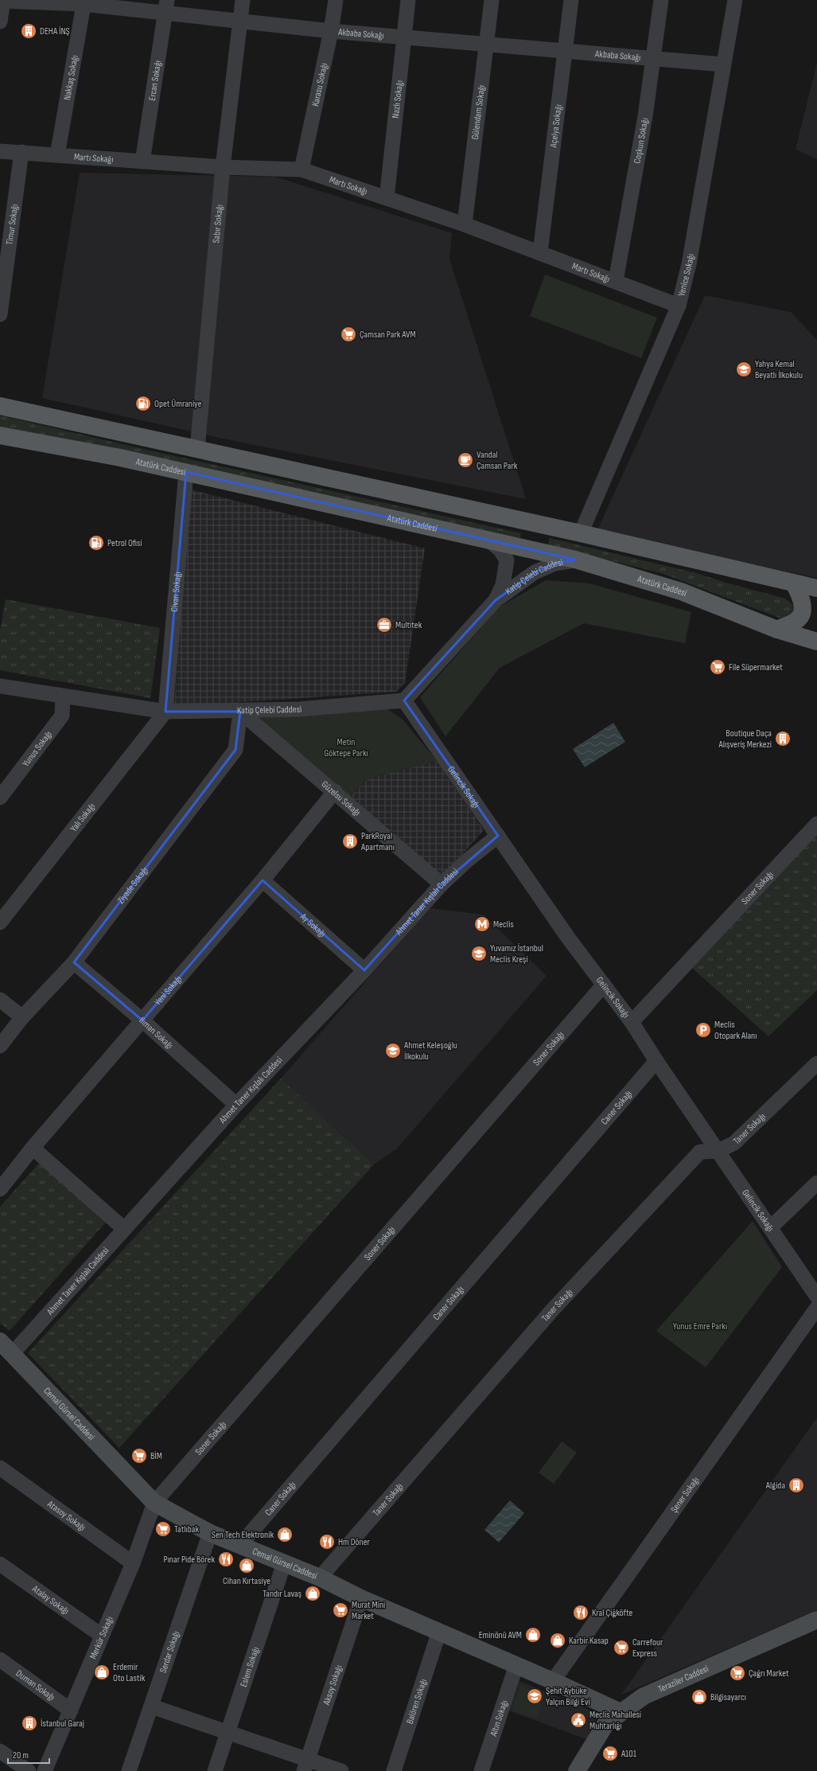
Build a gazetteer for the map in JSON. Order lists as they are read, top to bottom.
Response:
{
  "streets": {
    "main road": ["Atatürk Caddesi"],
    "street": [
      "Akbaba Sokağı",
      "Nakkaş Sokağı",
      "Ercan Sokağı",
      "Karasu Sokağı",
      "Nazlı Sokağı",
      "Gülendam Sokağı",
      "Açelya Sokağı",
      "Coşkun Sokağı",
      "Martı Sokağı",
      "Timur Sokağı",
      "Sabır Sokağı",
      "Yenice Sokağı",
      "Katip Çelebi Caddesi",
      "Civan Sokağı",
      "Yunus Sokağı",
      "Gelincik Sokağı",
      "Güzelsu Sokağı",
      "Yalı Sokağı",
      "Ziyade Sokağı",
      "Soner Sokağı",
      "Ahmet Taner Kışlalı Caddesi",
      "Ay Sokağı",
      "Yeni Sokağı",
      "Ilıman Sokağı",
      "Caner Sokağı",
      "Taner Sokağı",
      "Cemal Gürsel Caddesi",
      "Şener Sokağı",
      "Atasoy Sokağı",
      "Atalay Sokağı",
      "Merkür Sokağı",
      "Serdar Sokağı",
      "Eslem Sokağı",
      "Teraziler Caddesi",
      "Aksoy Sokağı",
      "Duman Sokağı",
      "Balören Sokağı",
      "Altın Sokağı"
    ]
  },
  "crossings": [
    ["Akbaba Sokağı", "Nakkaş Sokağı"],
    ["Akbaba Sokağı", "Ercan Sokağı"],
    ["Akbaba Sokağı", "Karasu Sokağı"],
    ["Akbaba Sokağı", "Nazlı Sokağı"],
    ["Akbaba Sokağı", "Gülendam Sokağı"],
    ["Akbaba Sokağı", "Açelya Sokağı"],
    ["Akbaba Sokağı", "Coşkun Sokağı"],
    ["Akbaba Sokağı", "Sabır Sokağı"],
    ["Akbaba Sokağı", "Yenice Sokağı"],
    ["Nakkaş Sokağı", "Martı Sokağı"],
    ["Ercan Sokağı", "Martı Sokağı"],
    ["Karasu Sokağı", "Martı Sokağı"],
    ["Nazlı Sokağı", "Martı Sokağı"],
    ["Gülendam Sokağı", "Martı Sokağı"],
    ["Açelya Sokağı", "Martı Sokağı"],
    ["Coşkun Sokağı", "Martı Sokağı"],
    ["Martı Sokağı", "Timur Sokağı"],
    ["Martı Sokağı", "Sabır Sokağı"],
    ["Martı Sokağı", "Yenice Sokağı"],
    ["Atatürk Caddesi", "Katip Çelebi Caddesi"],
    ["Atatürk Caddesi", "Civan Sokağı"],
    ["Katip Çelebi Caddesi", "Civan Sokağı"],
    ["Katip Çelebi Caddesi", "Yunus Sokağı"],
    ["Katip Çelebi Caddesi", "Gelincik Sokağı"],
    ["Katip Çelebi Caddesi", "Güzelsu Sokağı"],
    ["Katip Çelebi Caddesi", "Yalı Sokağı"],
    ["Katip Çelebi Caddesi", "Ziyade Sokağı"],
    ["Civan Sokağı", "Yalı Sokağı"],
    ["Gelincik Sokağı", "Soner Sokağı"],
    ["Gelincik Sokağı", "Ahmet Taner Kışlalı Caddesi"],
    ["Gelincik Sokağı", "Caner Sokağı"],
    ["Gelincik Sokağı", "Taner Sokağı"],
    ["Güzelsu Sokağı", "Ziyade Sokağı"],
    ["Güzelsu Sokağı", "Ahmet Taner Kışlalı Caddesi"],
    ["Güzelsu Sokağı", "Yeni Sokağı"],
    ["Ziyade Sokağı", "Ilıman Sokağı"],
    ["Soner Sokağı", "Cemal Gürsel Caddesi"],
    ["Soner Sokağı", "Merkür Sokağı"],
    ["Ahmet Taner Kışlalı Caddesi", "Ay Sokağı"],
    ["Ahmet Taner Kışlalı Caddesi", "Ilıman Sokağı"],
    ["Ahmet Taner Kışlalı Caddesi", "Cemal Gürsel Caddesi"],
    ["Ay Sokağı", "Yeni Sokağı"],
    ["Yeni Sokağı", "Ilıman Sokağı"],
    ["Caner Sokağı", "Cemal Gürsel Caddesi"],
    ["Taner Sokağı", "Cemal Gürsel Caddesi"],
    ["Cemal Gürsel Caddesi", "Şener Sokağı"],
    ["Cemal Gürsel Caddesi", "Merkür Sokağı"],
    ["Cemal Gürsel Caddesi", "Serdar Sokağı"],
    ["Cemal Gürsel Caddesi", "Eslem Sokağı"],
    ["Cemal Gürsel Caddesi", "Teraziler Caddesi"],
    ["Cemal Gürsel Caddesi", "Aksoy Sokağı"],
    ["Cemal Gürsel Caddesi", "Balören Sokağı"],
    ["Cemal Gürsel Caddesi", "Altın Sokağı"],
    ["Atasoy Sokağı", "Merkür Sokağı"],
    ["Atalay Sokağı", "Merkür Sokağı"],
    ["Merkür Sokağı", "Duman Sokağı"]
  ],
  "parks": ["Metin Göktepe Parkı", "Yunus Emre Parkı"],
  "places": {
    "building": [
      "DEHA İNŞ",
      "Boutique Daça Alışveriş Merkezi",
      "ParkRoyal Apartmanı",
      "Algida",
      "İstanbul Garaj"
    ],
    "supermarket": [
      "Çamsan Park AVM",
      "File Süpermarket",
      "BİM",
      "Tatlıbak",
      "Murat Mini Market",
      "Carrefour Express",
      "Çağrı Market",
      "A101"
    ],
    "school or university": [
      "Yahya Kemal Beyatlı İlkokulu",
      "Yuvamız İstanbul Meclis Kreşi",
      "Ahmet Keleşoğlu İlkokulu",
      "Şehit Aybüke Yalçın Bilgi Evi"
    ],
    "fuel station": ["Opet Ümraniye", "Petrol Ofisi"],
    "cafe": ["Vandal Çamsan Park"],
    "office": ["Multitek"],
    "metro station": ["Meclis"],
    "parking": ["Meclis Otopark Alanı"],
    "shop": [
      "Sen Tech Elektronik",
      "Cihan Kırtasiye",
      "Tandır Lavaş",
      "Eminönü AVM",
      "Karbir Kasap",
      "Erdemir Oto Lastik",
      "Bilgisayarcı"
    ],
    "restaurant": ["Hm Döner", "Pınar Pide Börek", "Kral Çiğköfte"],
    "public building": ["Meclis Mahallesi Muhtarlığı"]
  },
  "scale_bar": "20 m"
}
